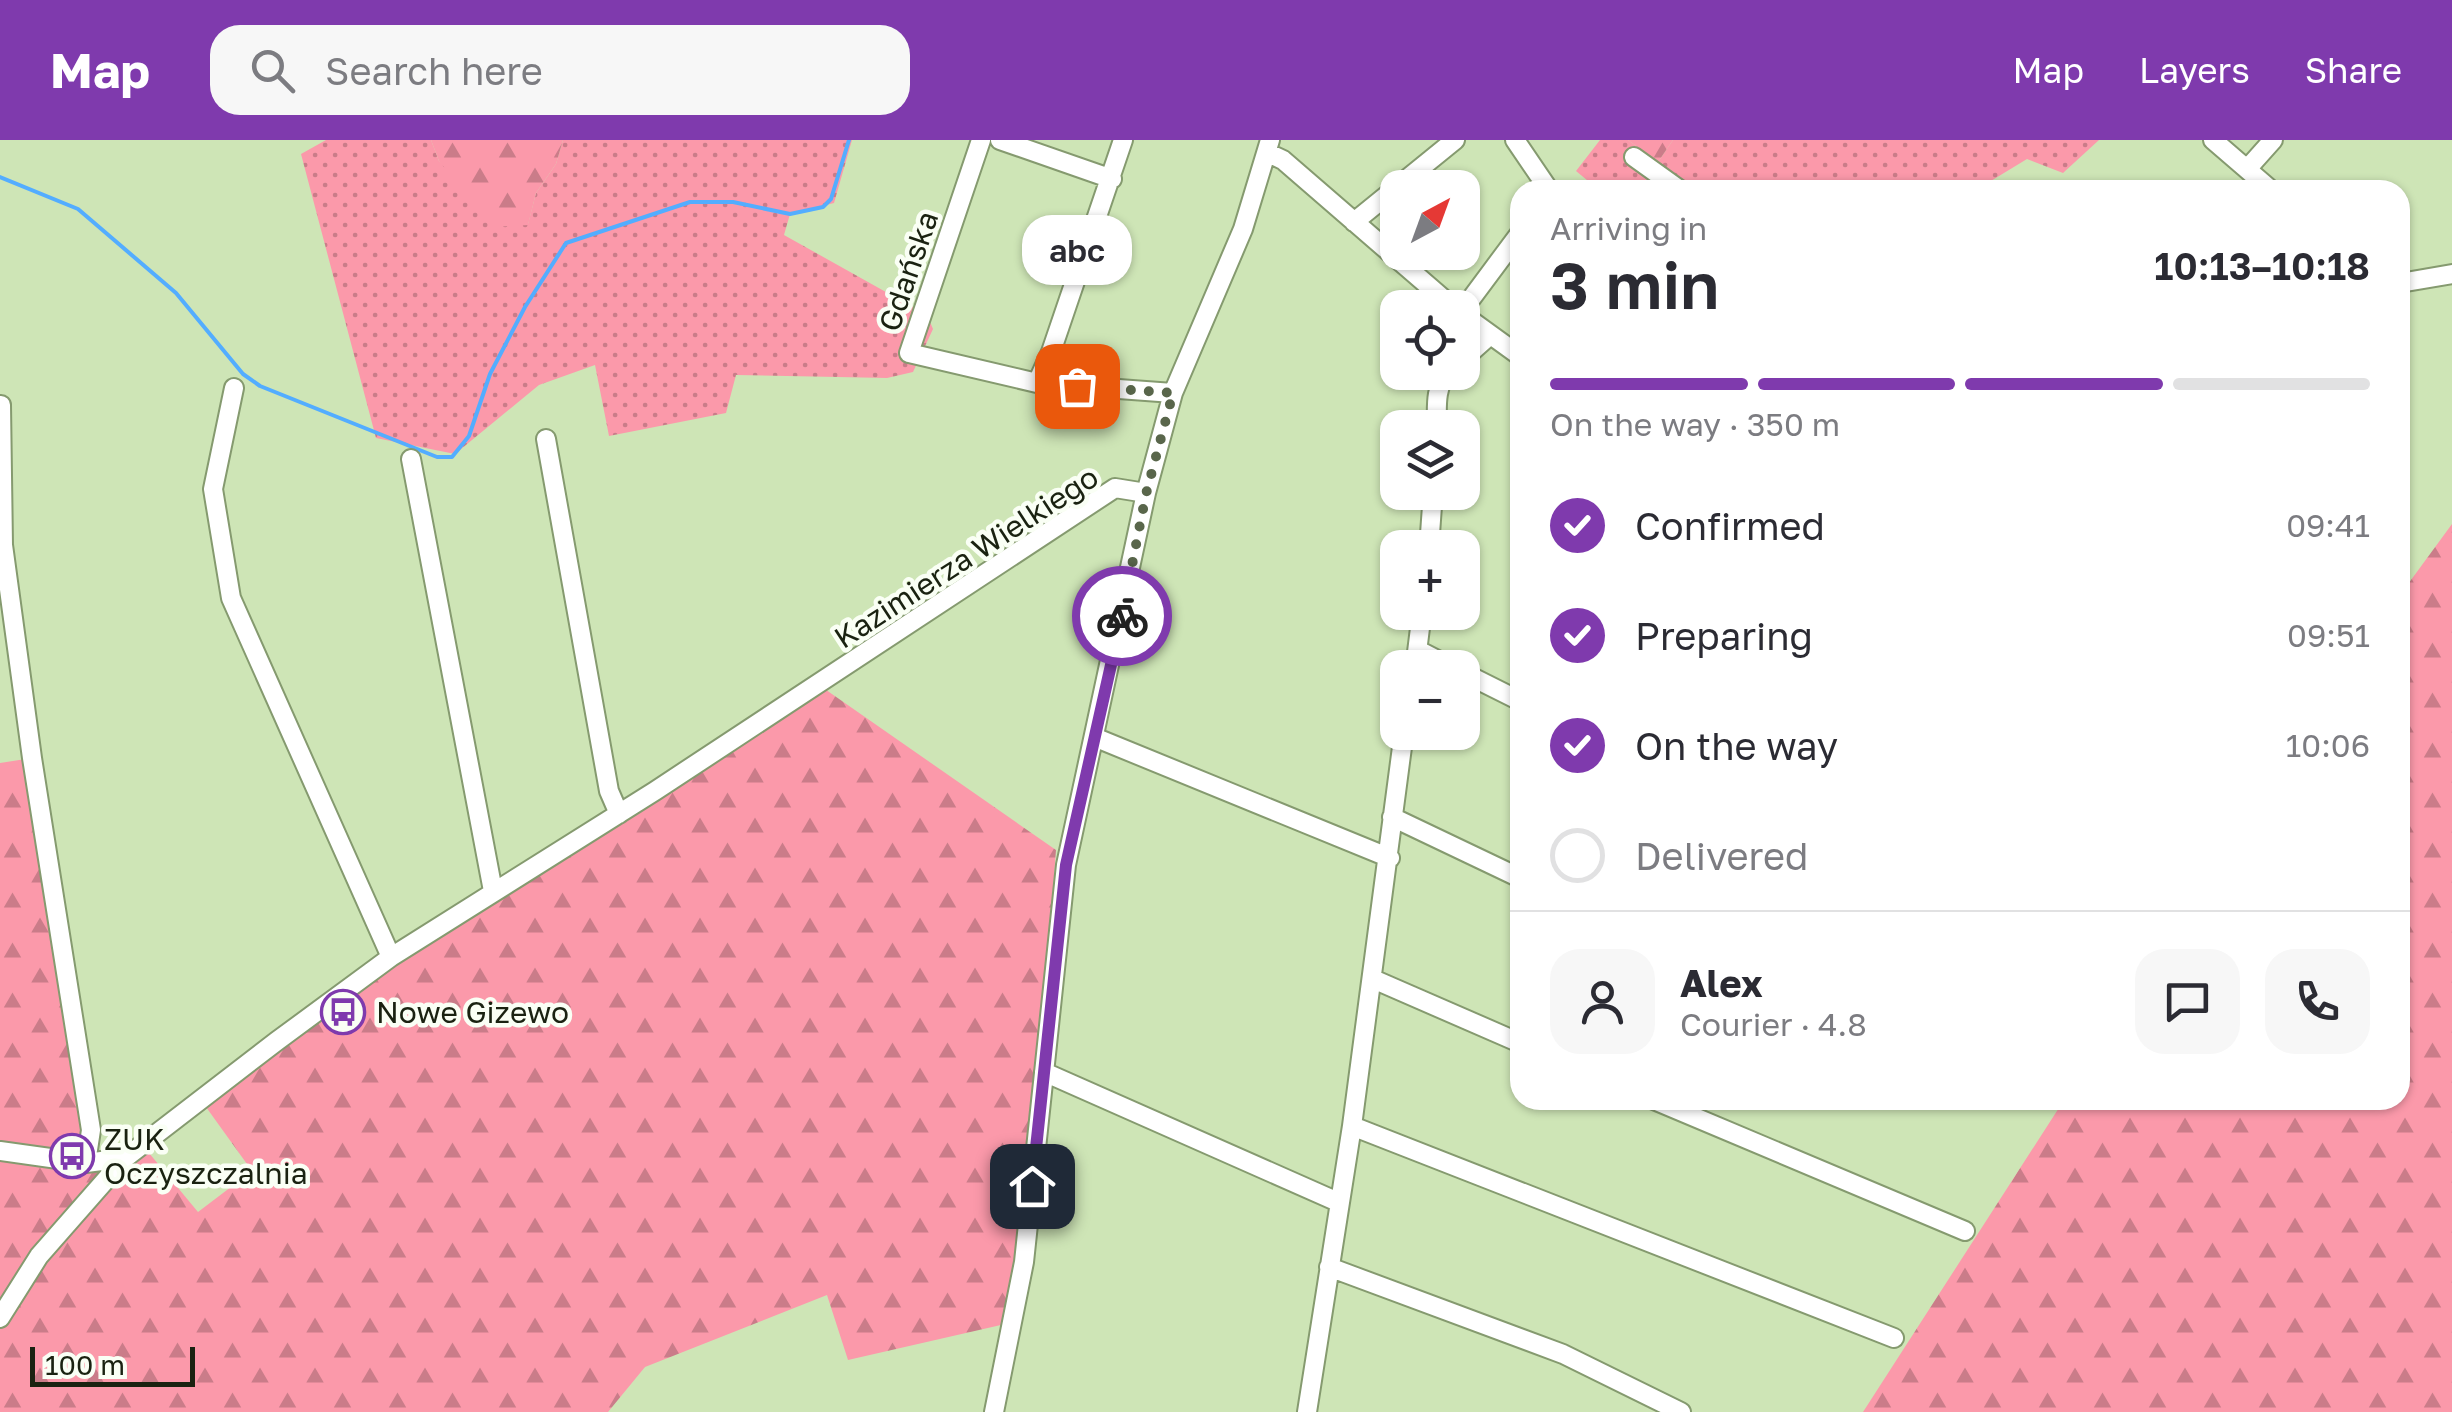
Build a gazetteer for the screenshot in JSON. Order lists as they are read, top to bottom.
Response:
{
  "streets": {
    "street": ["Gdańska", "Kazimierza Wielkiego"]
  },
  "places": {
    "other": ["abc"],
    "bus stop": ["Nowe Gizewo", "ZUK Oczyszczalnia"]
  },
  "scale_bar": "100 m",
  "north": "top right",
  "page": {
    "header": "Map",
    "search": "Search here",
    "nav": ["Map", "Layers", "Share"],
    "map_buttons": ["+", "−"],
    "heading": ["3 min", "Arriving in", "10:13–10:18"],
    "panel": ["Alex", "Courier · 4.8"],
    "bubble": "abc",
    "bar": "On the way · 350 m",
    "list": [
      ["Confirmed", "09:41"],
      ["Preparing", "09:51"],
      ["On the way", "10:06"],
      "Delivered"
    ],
    "scale": "100 m"
  }
}
